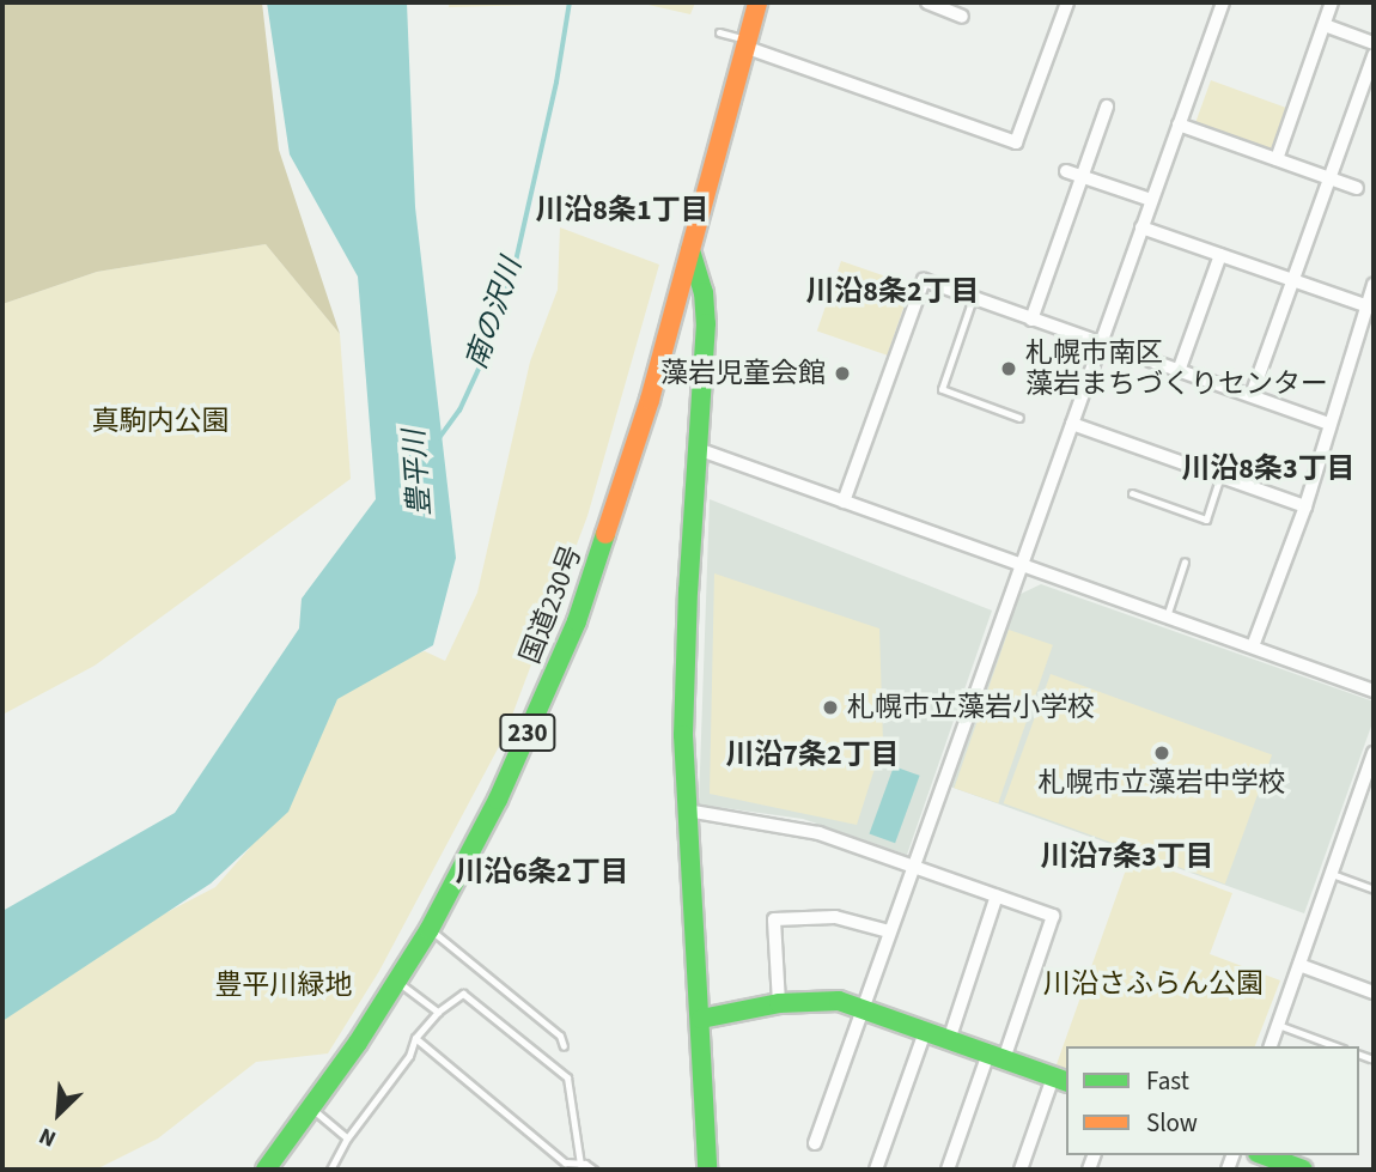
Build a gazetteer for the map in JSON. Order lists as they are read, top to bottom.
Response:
{
  "streets": {
    "main road": ["国道230号", "230"]
  },
  "districts": [
    "川沿8条1丁目",
    "川沿8条2丁目",
    "川沿8条3丁目",
    "川沿7条2丁目",
    "川沿7条3丁目",
    "川沿6条2丁目"
  ],
  "water": ["南の沢川", "豊平川"],
  "parks": ["真駒内公園", "川沿さふらん公園", "豊平川緑地"],
  "places": [
    "札幌市南区 藻岩まちづくりセンター",
    "藻岩児童会館",
    "札幌市立藻岩小学校",
    "札幌市立藻岩中学校"
  ],
  "legend": ["Fast", "Slow"],
  "north": "bottom left"
}
